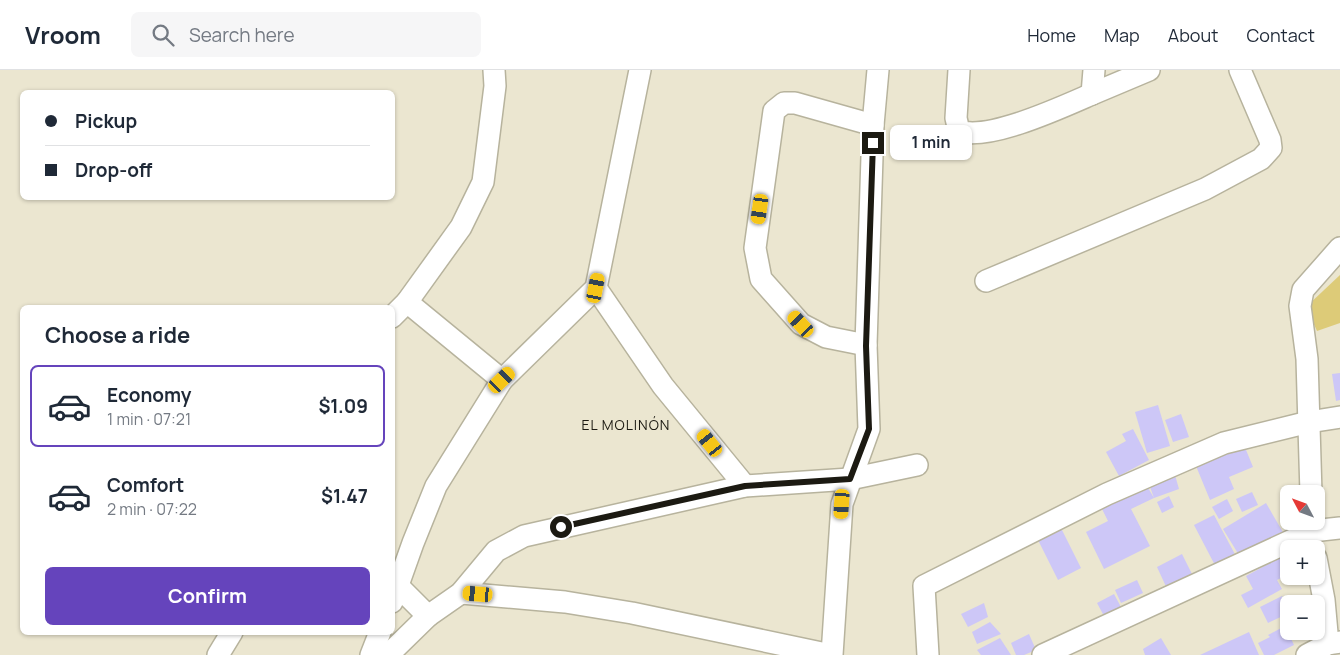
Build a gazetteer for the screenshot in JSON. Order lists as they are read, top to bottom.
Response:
{
  "districts": ["EL MOLINÓN"],
  "north": "top left",
  "page": {
    "header": "Vroom",
    "search": "Search here",
    "nav": [
      "Home",
      "Map",
      "About",
      "Contact"
    ],
    "banner": ["Pickup", "Drop-off"],
    "bubble": "1 min",
    "heading": "Choose a ride",
    "list": [
      {
        "name": "Economy",
        "note": "1 min · 07:21",
        "value": "$1.09"
      },
      {
        "name": "Comfort",
        "note": "2 min · 07:22",
        "value": "$1.47"
      }
    ],
    "map_buttons": ["+", "−"],
    "buttons": "Confirm"
  }
}
